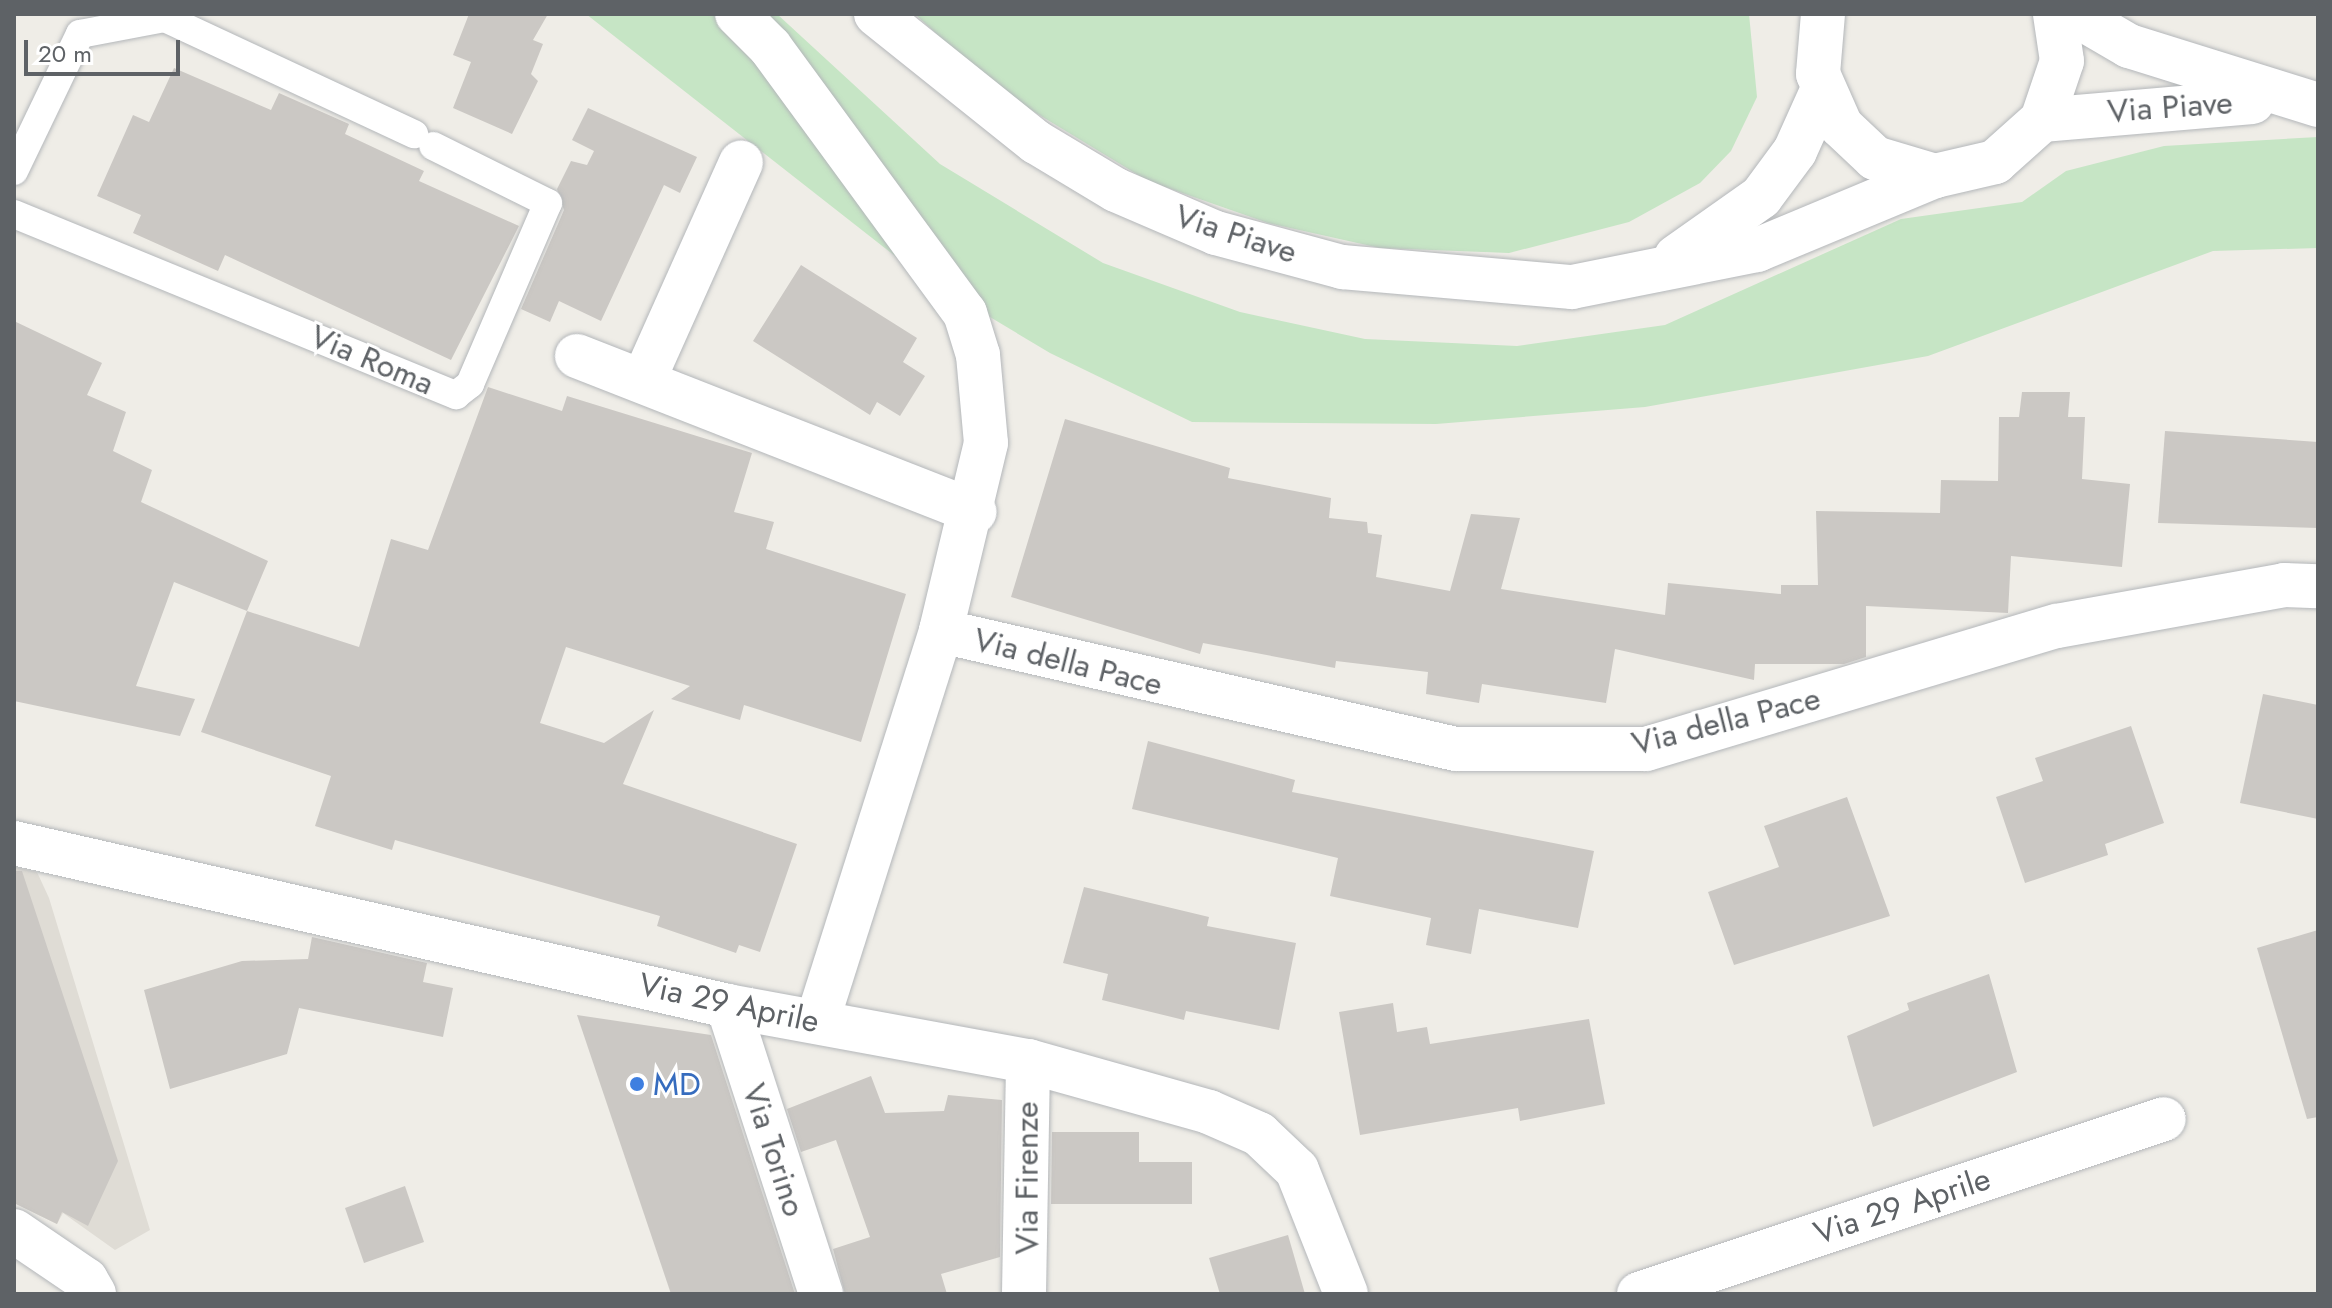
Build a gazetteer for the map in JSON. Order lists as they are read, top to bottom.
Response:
{
  "streets": {
    "street": [
      "Via Piave",
      "Via della Pace",
      "Via 29 Aprile",
      "Via Torino",
      "Via Firenze"
    ],
    "lane": ["Via Roma"]
  },
  "crossings": [
    ["Via della Pace", "Via 29 Aprile"],
    ["Via 29 Aprile", "Via Torino"],
    ["Via 29 Aprile", "Via Firenze"]
  ],
  "places": ["MD"],
  "scale_bar": "20 m"
}
